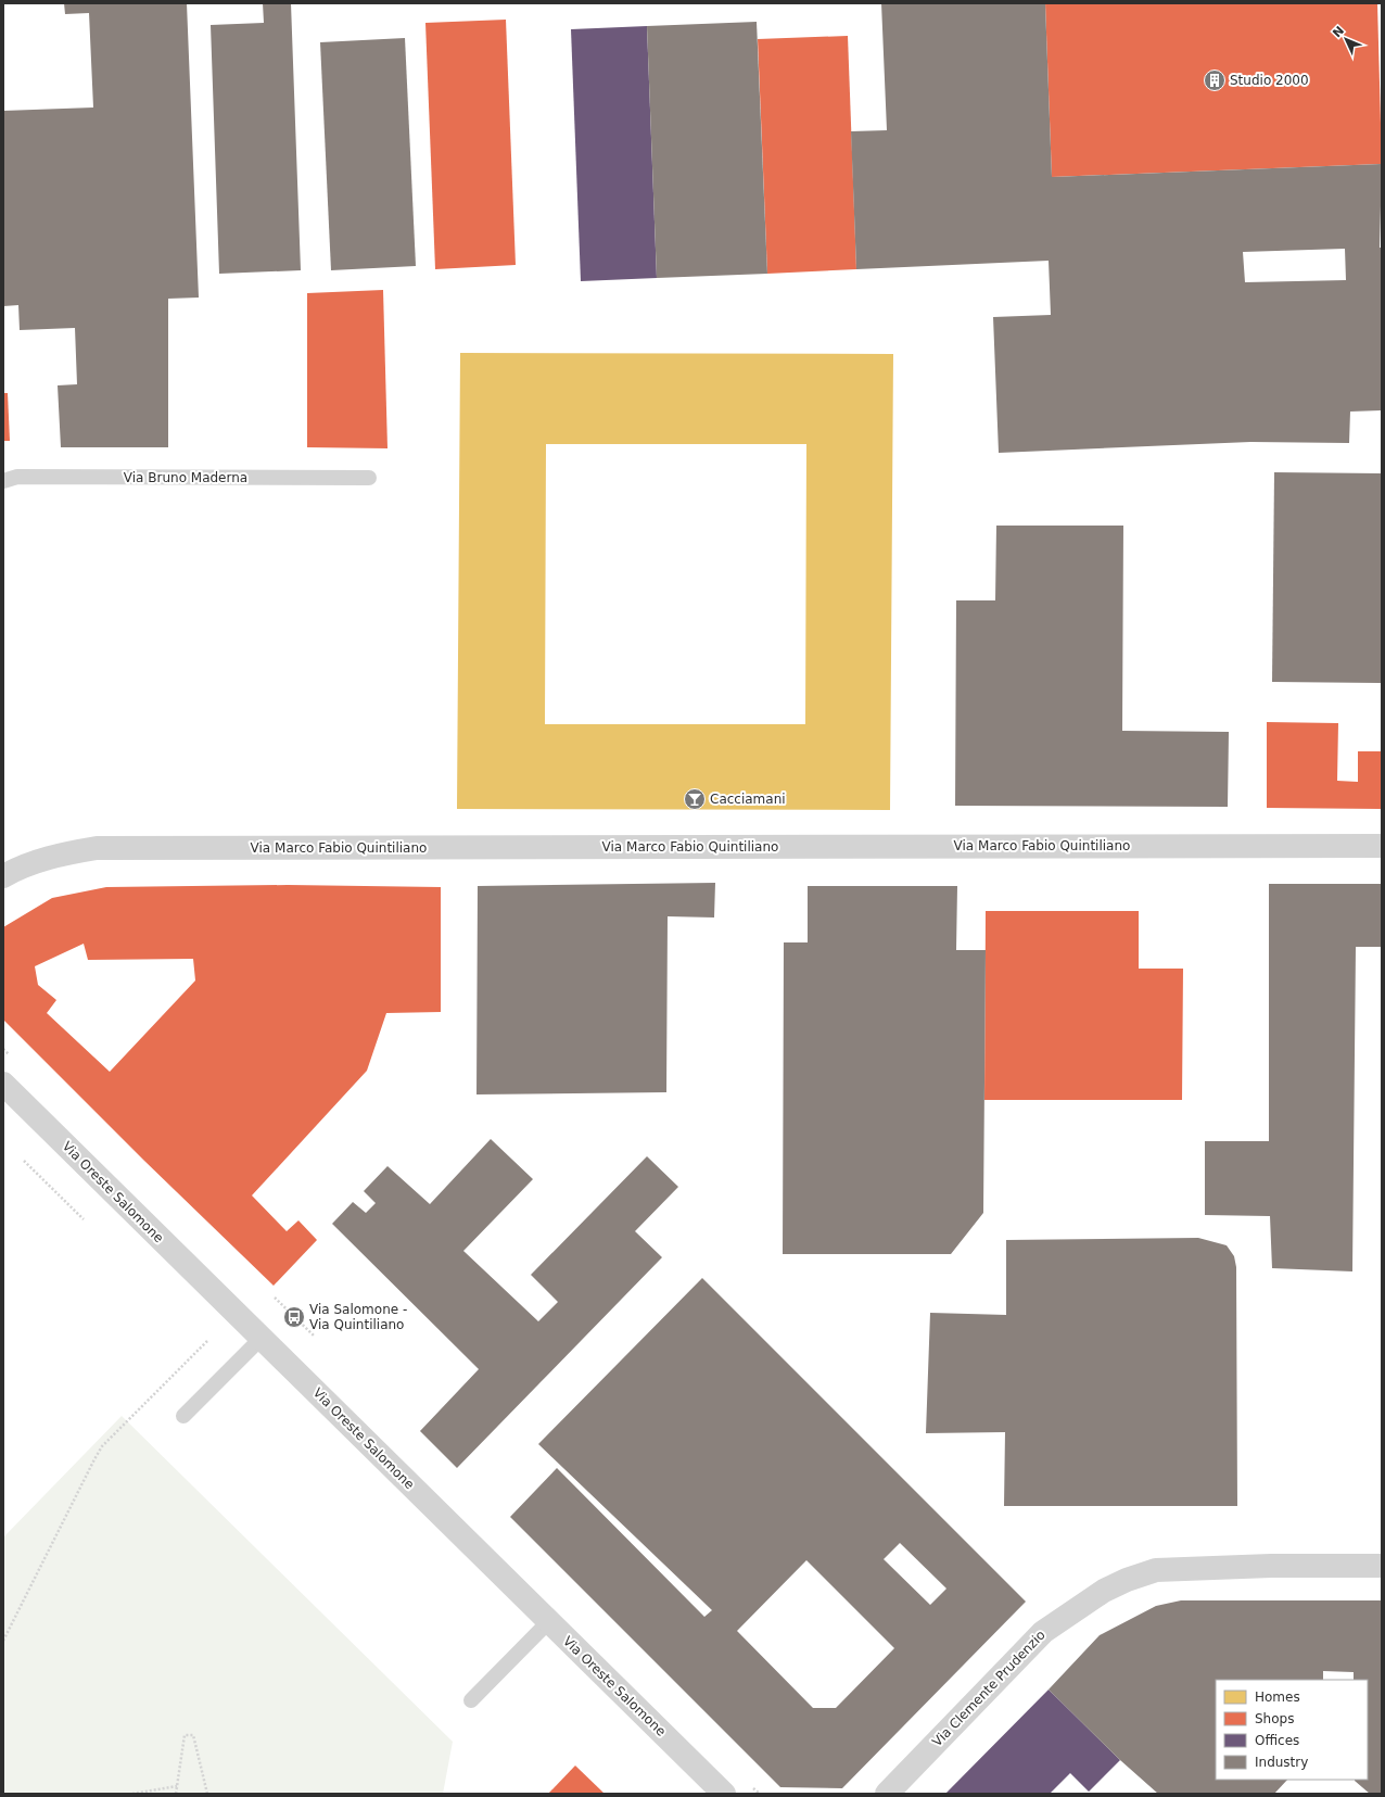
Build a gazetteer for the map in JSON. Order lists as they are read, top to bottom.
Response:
{
  "streets": {
    "street": ["Via Marco Fabio Quintiliano", "Via Oreste Salomone", "Via Clemente Prudenzio"],
    "lane": ["Via Bruno Maderna"]
  },
  "places": {
    "building": ["Studio 2000"],
    "bar": ["Cacciamani"],
    "bus stop": ["Via Salomone - Via Quintiliano"]
  },
  "legend": [
    "Homes",
    "Shops",
    "Offices",
    "Industry"
  ],
  "north": "top left"
}
